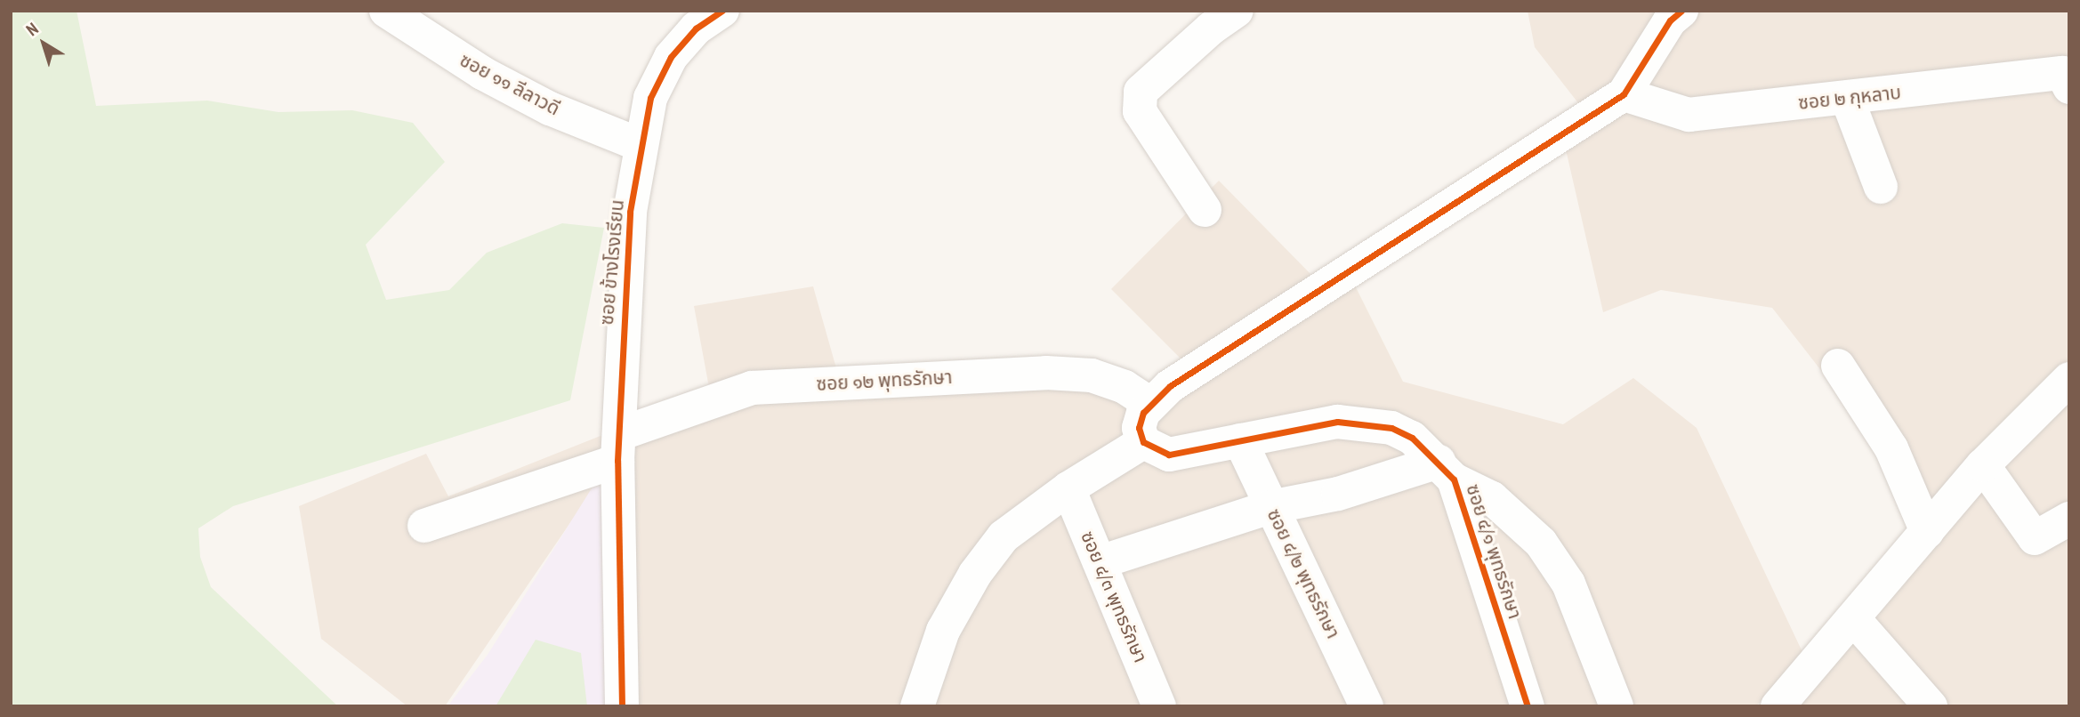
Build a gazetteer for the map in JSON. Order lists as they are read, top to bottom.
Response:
{
  "streets": {
    "street": [
      "ซอย ๑๑ ลีลาวดี",
      "ซอย ๒ กุหลาบ",
      "ซอย ข้างโรงเรียน",
      "ซอย ๑๒ พุทธรักษา",
      "ซอย ๔/๑ พุทธรักษา",
      "ซอย ๔/๒ พุทธรักษา",
      "ซอย ๔/๓ พุทธรักษา"
    ]
  },
  "crossings": [
    ["ซอย ๑๑ ลีลาวดี", "ซอย ข้างโรงเรียน"],
    ["ซอย ข้างโรงเรียน", "ซอย ๑๒ พุทธรักษา"],
    ["ซอย ๔/๑ พุทธรักษา", "ซอย ๔/๒ พุทธรักษา"]
  ],
  "north": "top left"
}
